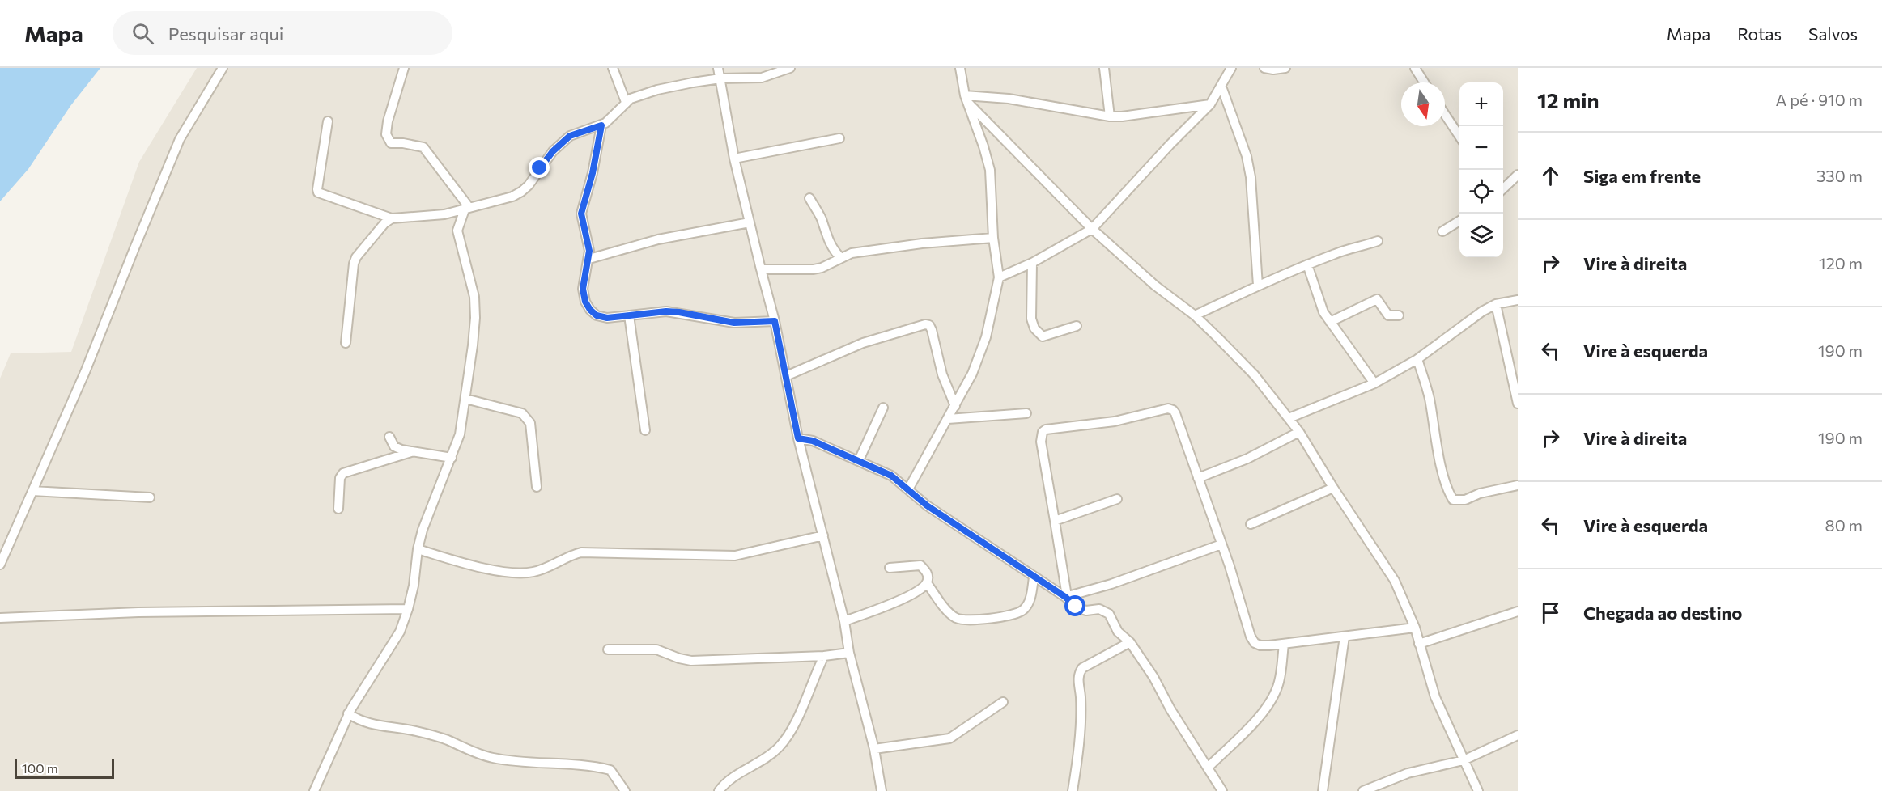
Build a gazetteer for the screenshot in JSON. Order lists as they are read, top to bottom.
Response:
{
  "scale_bar": "100 m",
  "north": "bottom",
  "page": {
    "header": "Mapa",
    "search": "Pesquisar aqui",
    "nav": ["Mapa", "Rotas", "Salvos"],
    "heading": ["12 min", "A pé · 910 m"],
    "map_buttons": ["+", "−"],
    "list": [
      ["Siga em frente", "330 m"],
      ["Vire à direita", "120 m"],
      ["Vire à esquerda", "190 m"],
      ["Vire à direita", "190 m"],
      ["Vire à esquerda", "80 m"],
      "Chegada ao destino"
    ],
    "scale": "100 m"
  }
}
